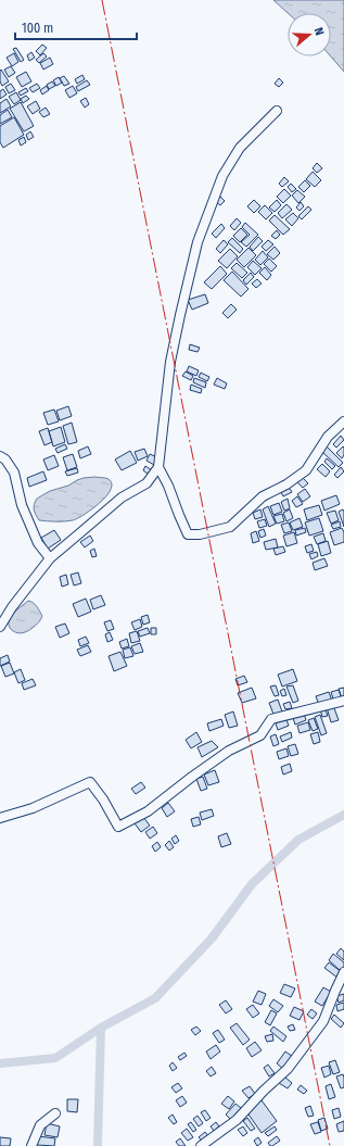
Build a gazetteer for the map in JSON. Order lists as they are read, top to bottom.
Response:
{
  "scale_bar": "100 m",
  "north": "right"
}
